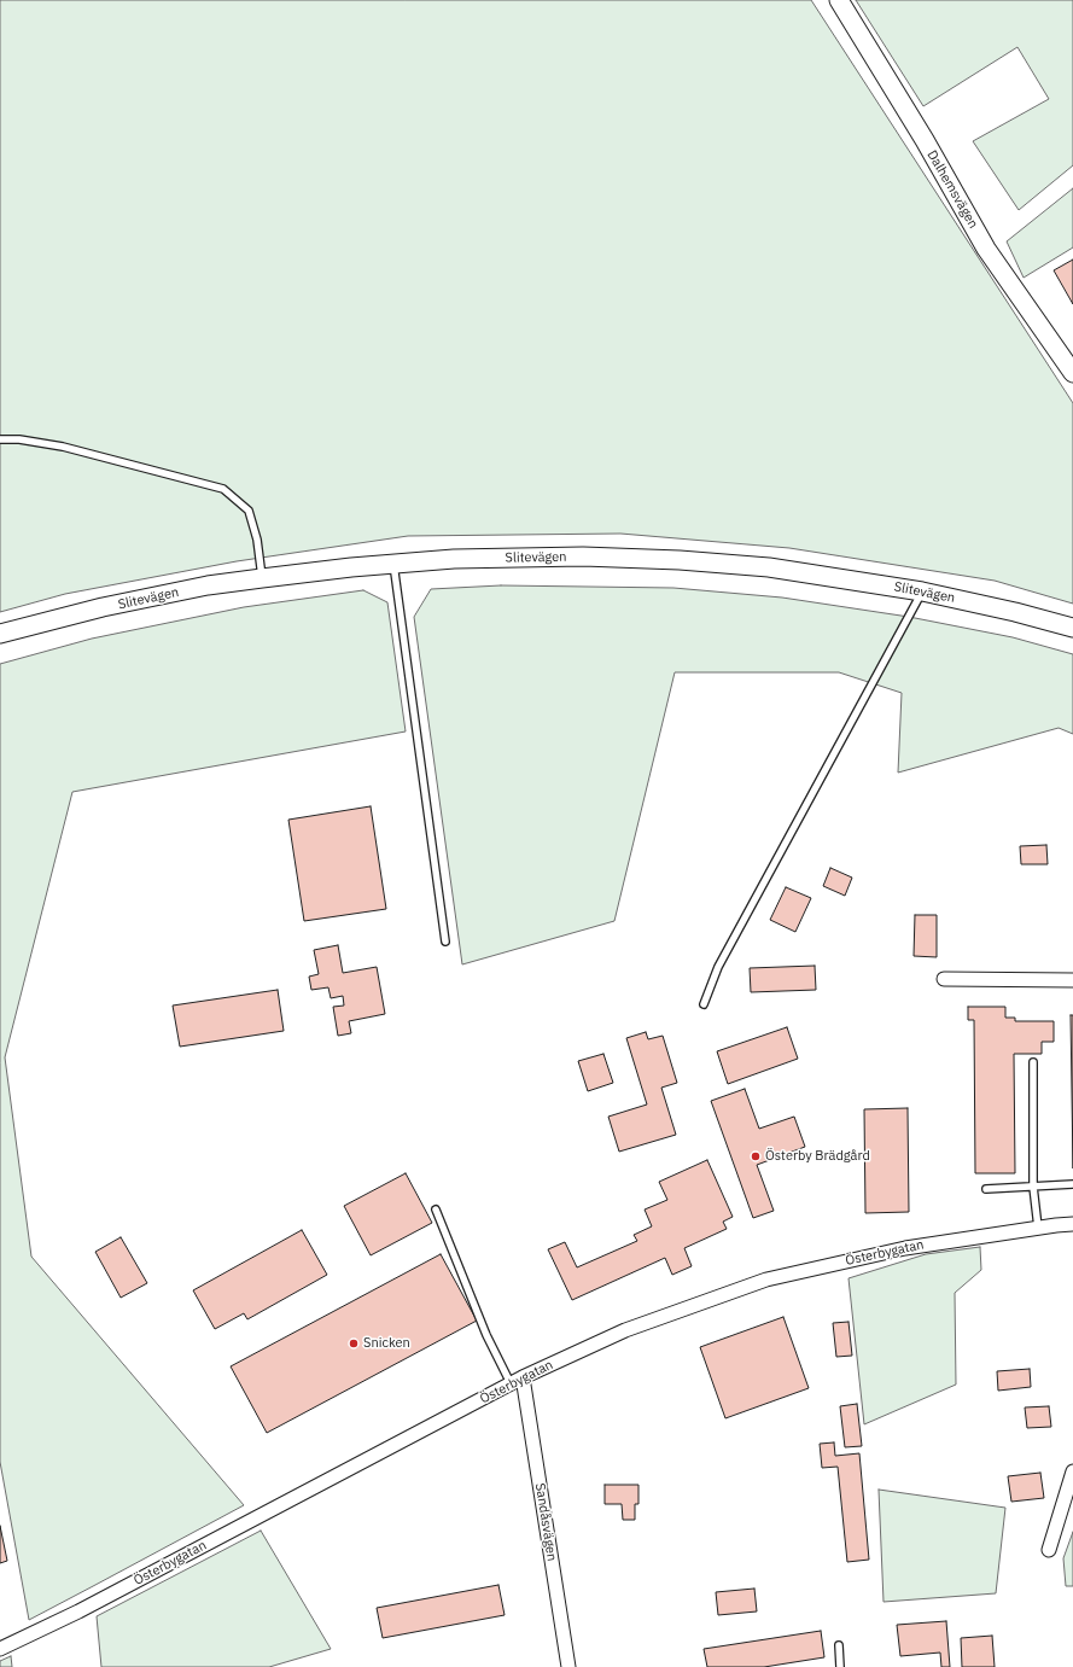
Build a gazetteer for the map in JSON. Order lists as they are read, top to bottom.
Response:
{
  "streets": {
    "main road": ["Dalhemsvägen", "Slitevägen"],
    "street": ["Österbygatan", "Sandåsvägen"]
  },
  "crossings": [
    ["Österbygatan", "Sandåsvägen"]
  ],
  "places": ["Österby Brädgård", "Snicken"]
}
